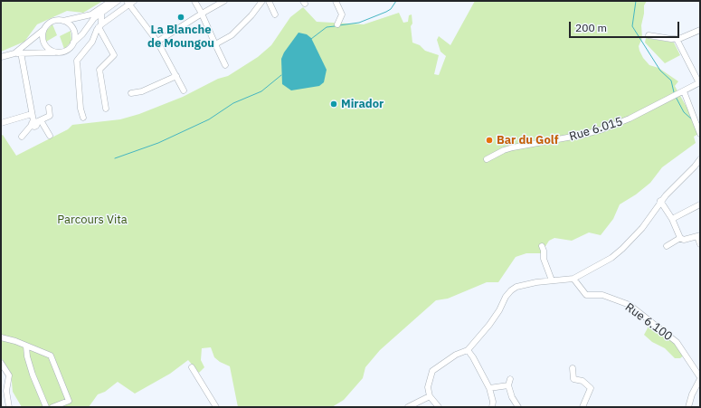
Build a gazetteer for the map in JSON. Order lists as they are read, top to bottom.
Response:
{
  "streets": {
    "street": ["Rue 6.015", "Rue 6.100"]
  },
  "parks": ["Parcours Vita"],
  "places": ["La Blanche de Moungou", "Mirador", "Bar du Golf"],
  "scale_bar": "200 m"
}
